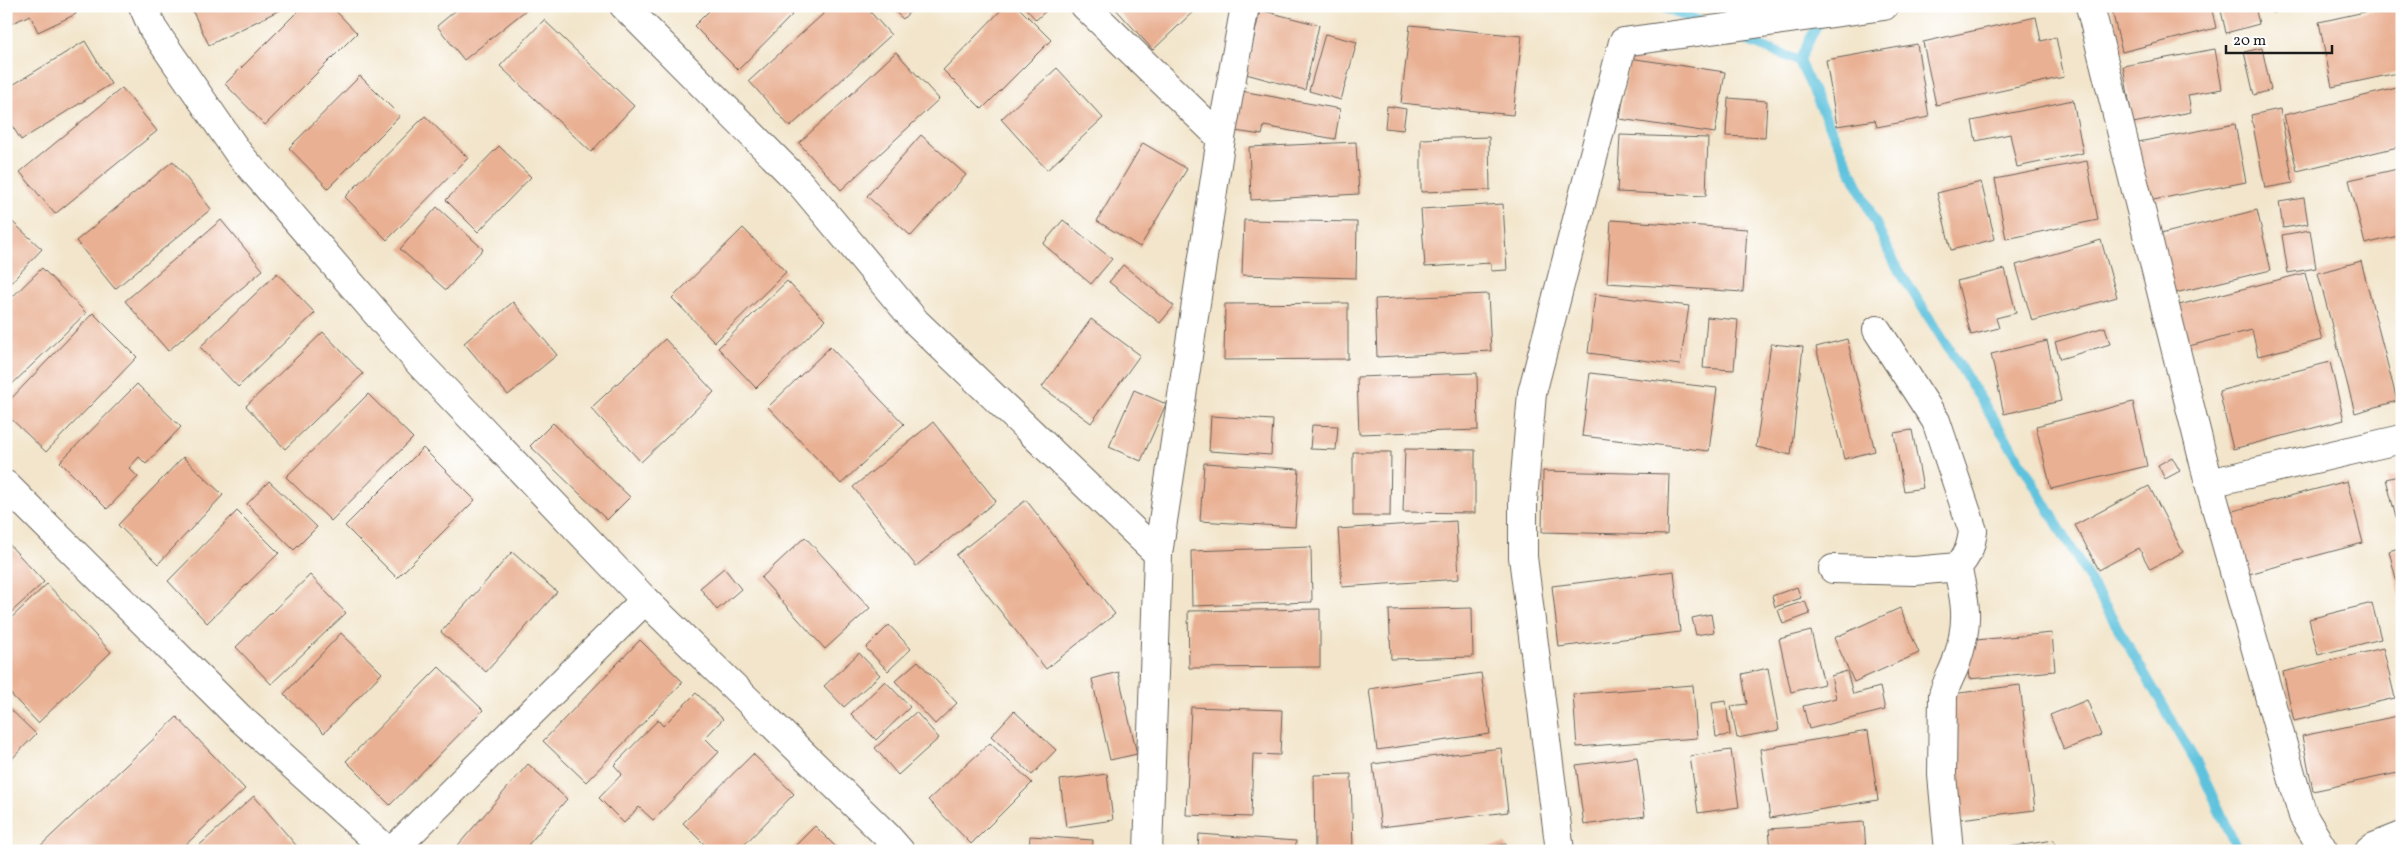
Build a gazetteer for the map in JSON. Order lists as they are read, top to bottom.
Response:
{
  "scale_bar": "20 m"
}
